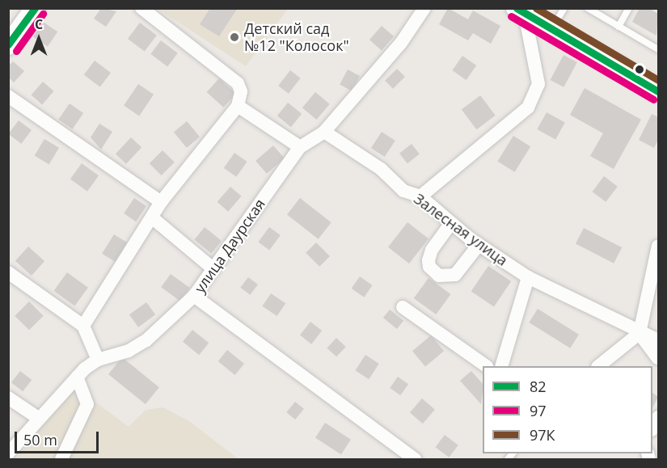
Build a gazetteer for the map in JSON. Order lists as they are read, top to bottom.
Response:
{
  "streets": {
    "street": ["Залесная улица", "улица Даурская"]
  },
  "crossings": [
    ["Залесная улица", "улица Даурская"]
  ],
  "places": ["Детский сад №12 \"Колосок\""],
  "lines": ["transit line 82", "transit line 97К", "transit line 97"],
  "legend": ["82", "97", "97К"],
  "scale_bar": "50 m",
  "north": "top"
}
